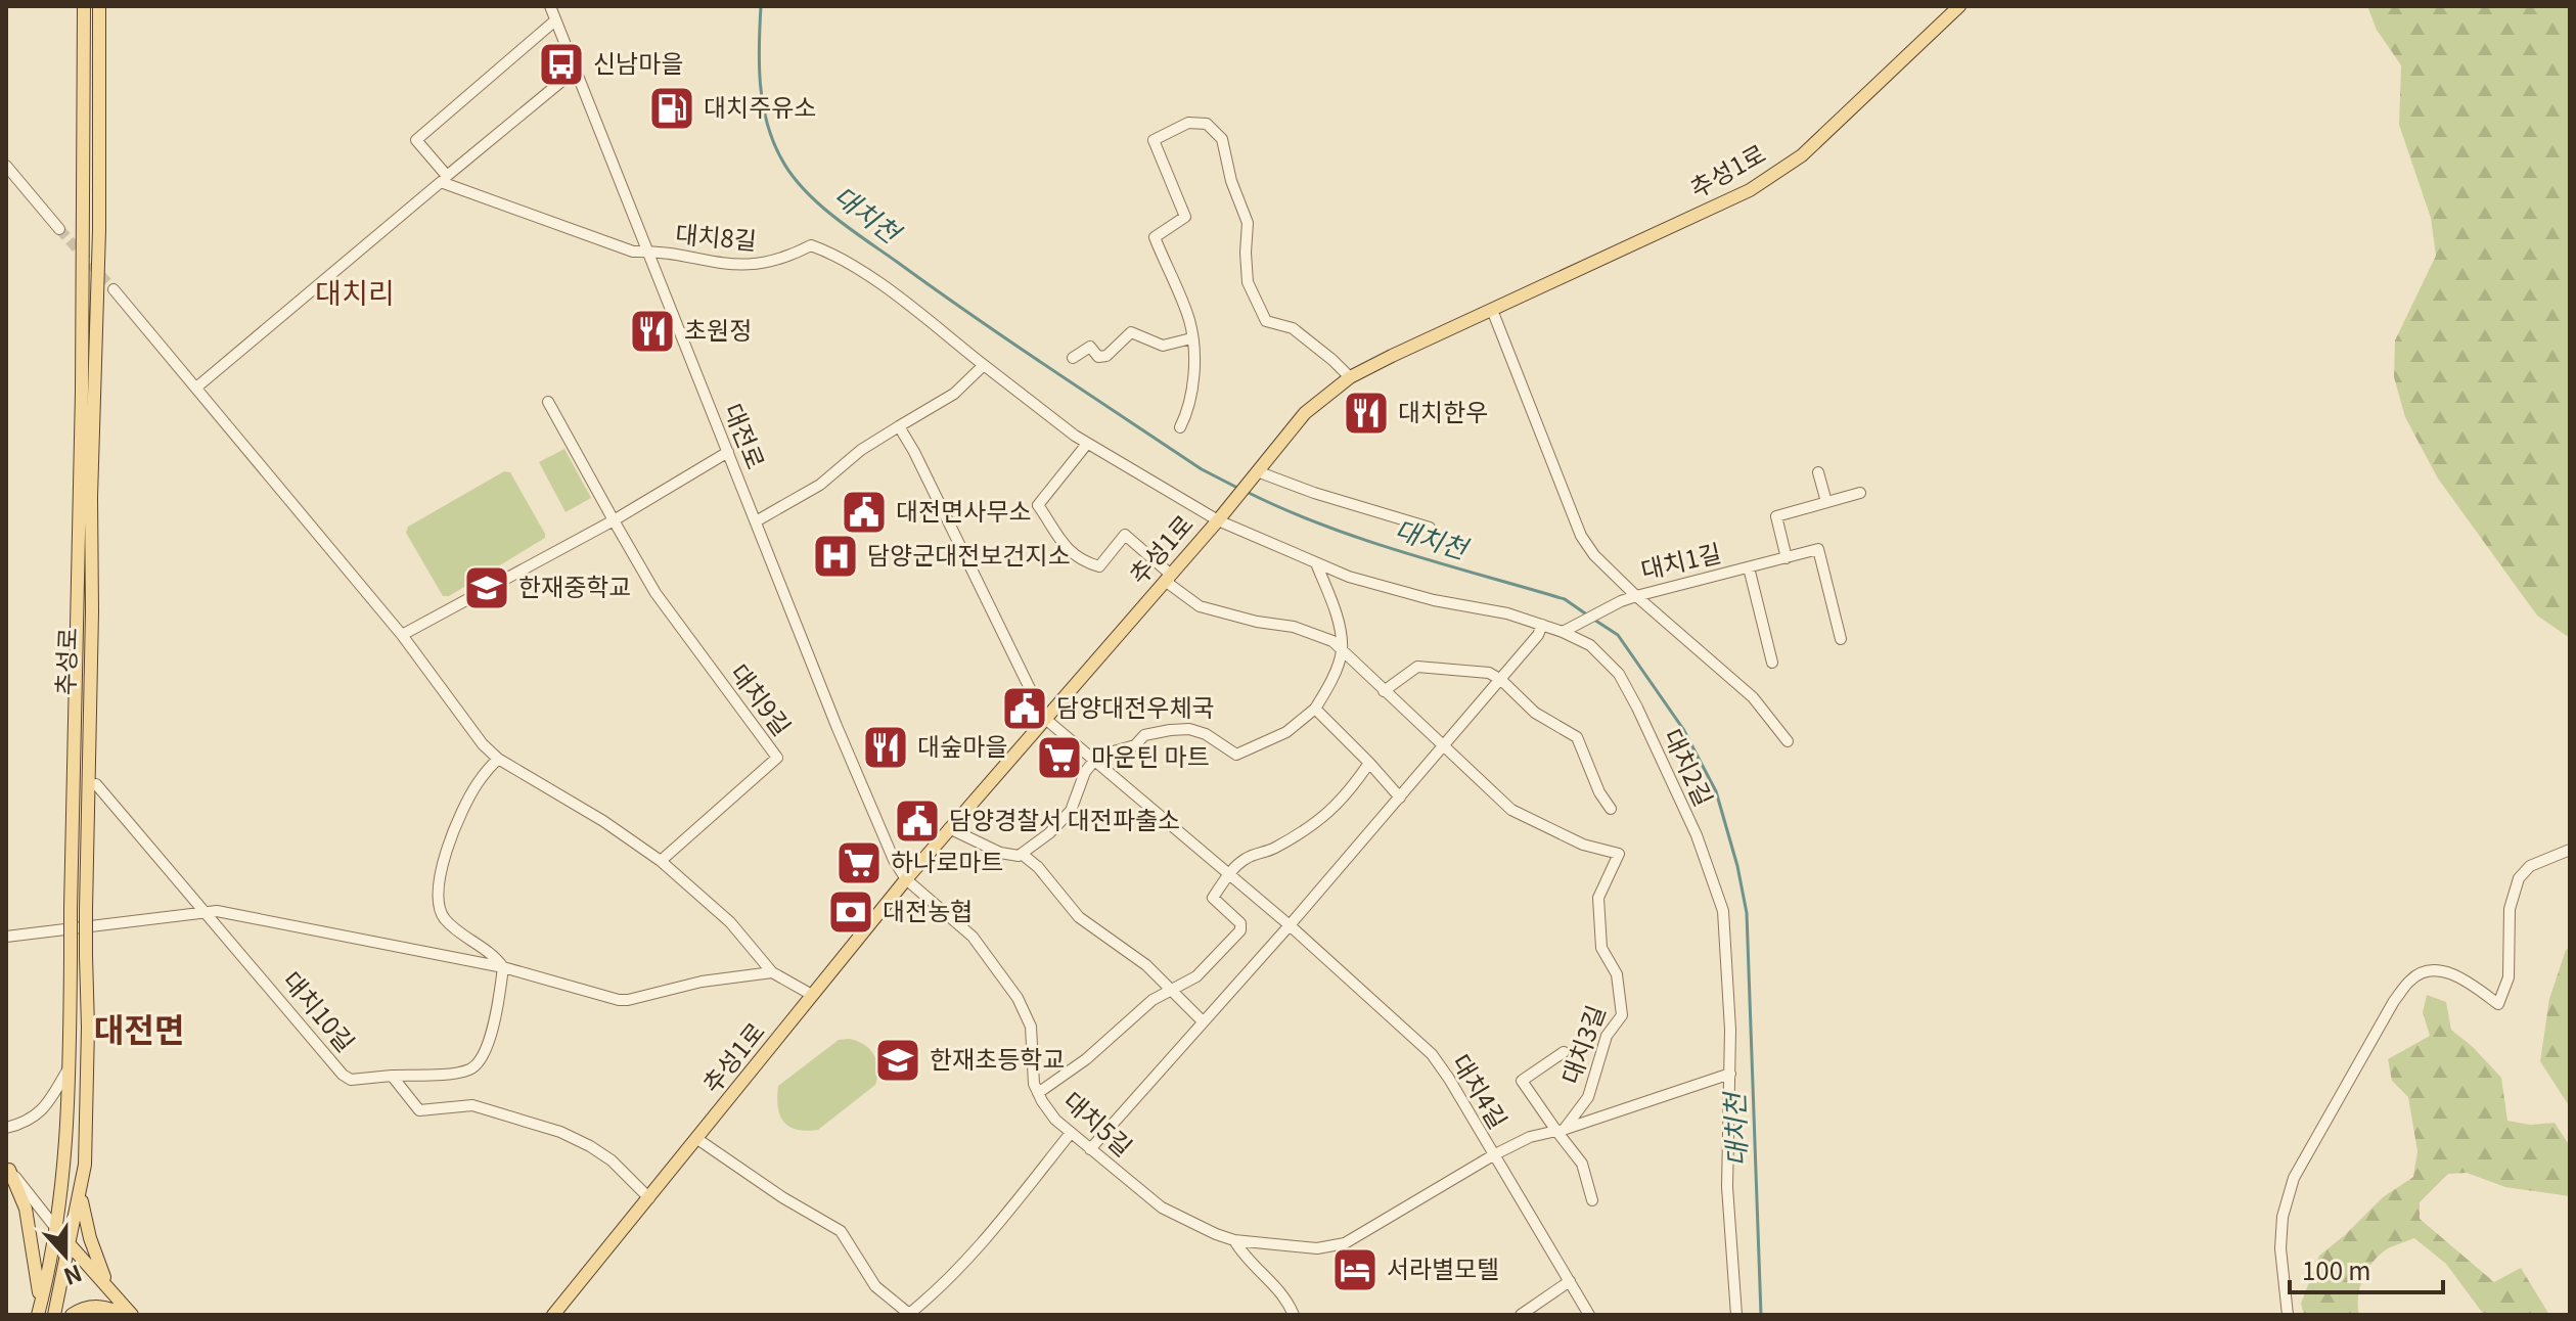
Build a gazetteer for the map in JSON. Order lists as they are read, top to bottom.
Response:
{
  "streets": {
    "main road": ["추성1로", "추성로"],
    "street": [
      "대치8길",
      "대전로",
      "대치1길",
      "대치9길",
      "대치2길",
      "대치10길",
      "대치3길",
      "대치4길",
      "대치5길"
    ]
  },
  "crossings": [
    ["추성1로", "대치8길"],
    ["추성1로", "대전로"],
    ["추성1로", "대치1길"],
    ["추성1로", "대치2길"],
    ["추성1로", "대치3길"],
    ["추성1로", "대치4길"],
    ["추성1로", "대치5길"],
    ["대치8길", "대전로"],
    ["대치8길", "대치2길"],
    ["대치8길", "대치3길"],
    ["대전로", "대치5길"]
  ],
  "districts": ["대치리", "대전면"],
  "water": ["대치천"],
  "places": {
    "bus stop": ["신남마을"],
    "fuel station": ["대치주유소"],
    "restaurant": ["초원정", "대치한우", "대숲마을"],
    "public building": ["대전면사무소", "담양대전우체국", "담양경찰서 대전파출소"],
    "hospital": ["담양군대전보건지소"],
    "school or university": ["한재중학교", "한재초등학교"],
    "supermarket": ["마운틴 마트", "하나로마트"],
    "bank": ["대전농협"],
    "hotel": ["서라별모텔"]
  },
  "scale_bar": "100 m",
  "north": "bottom"
}
